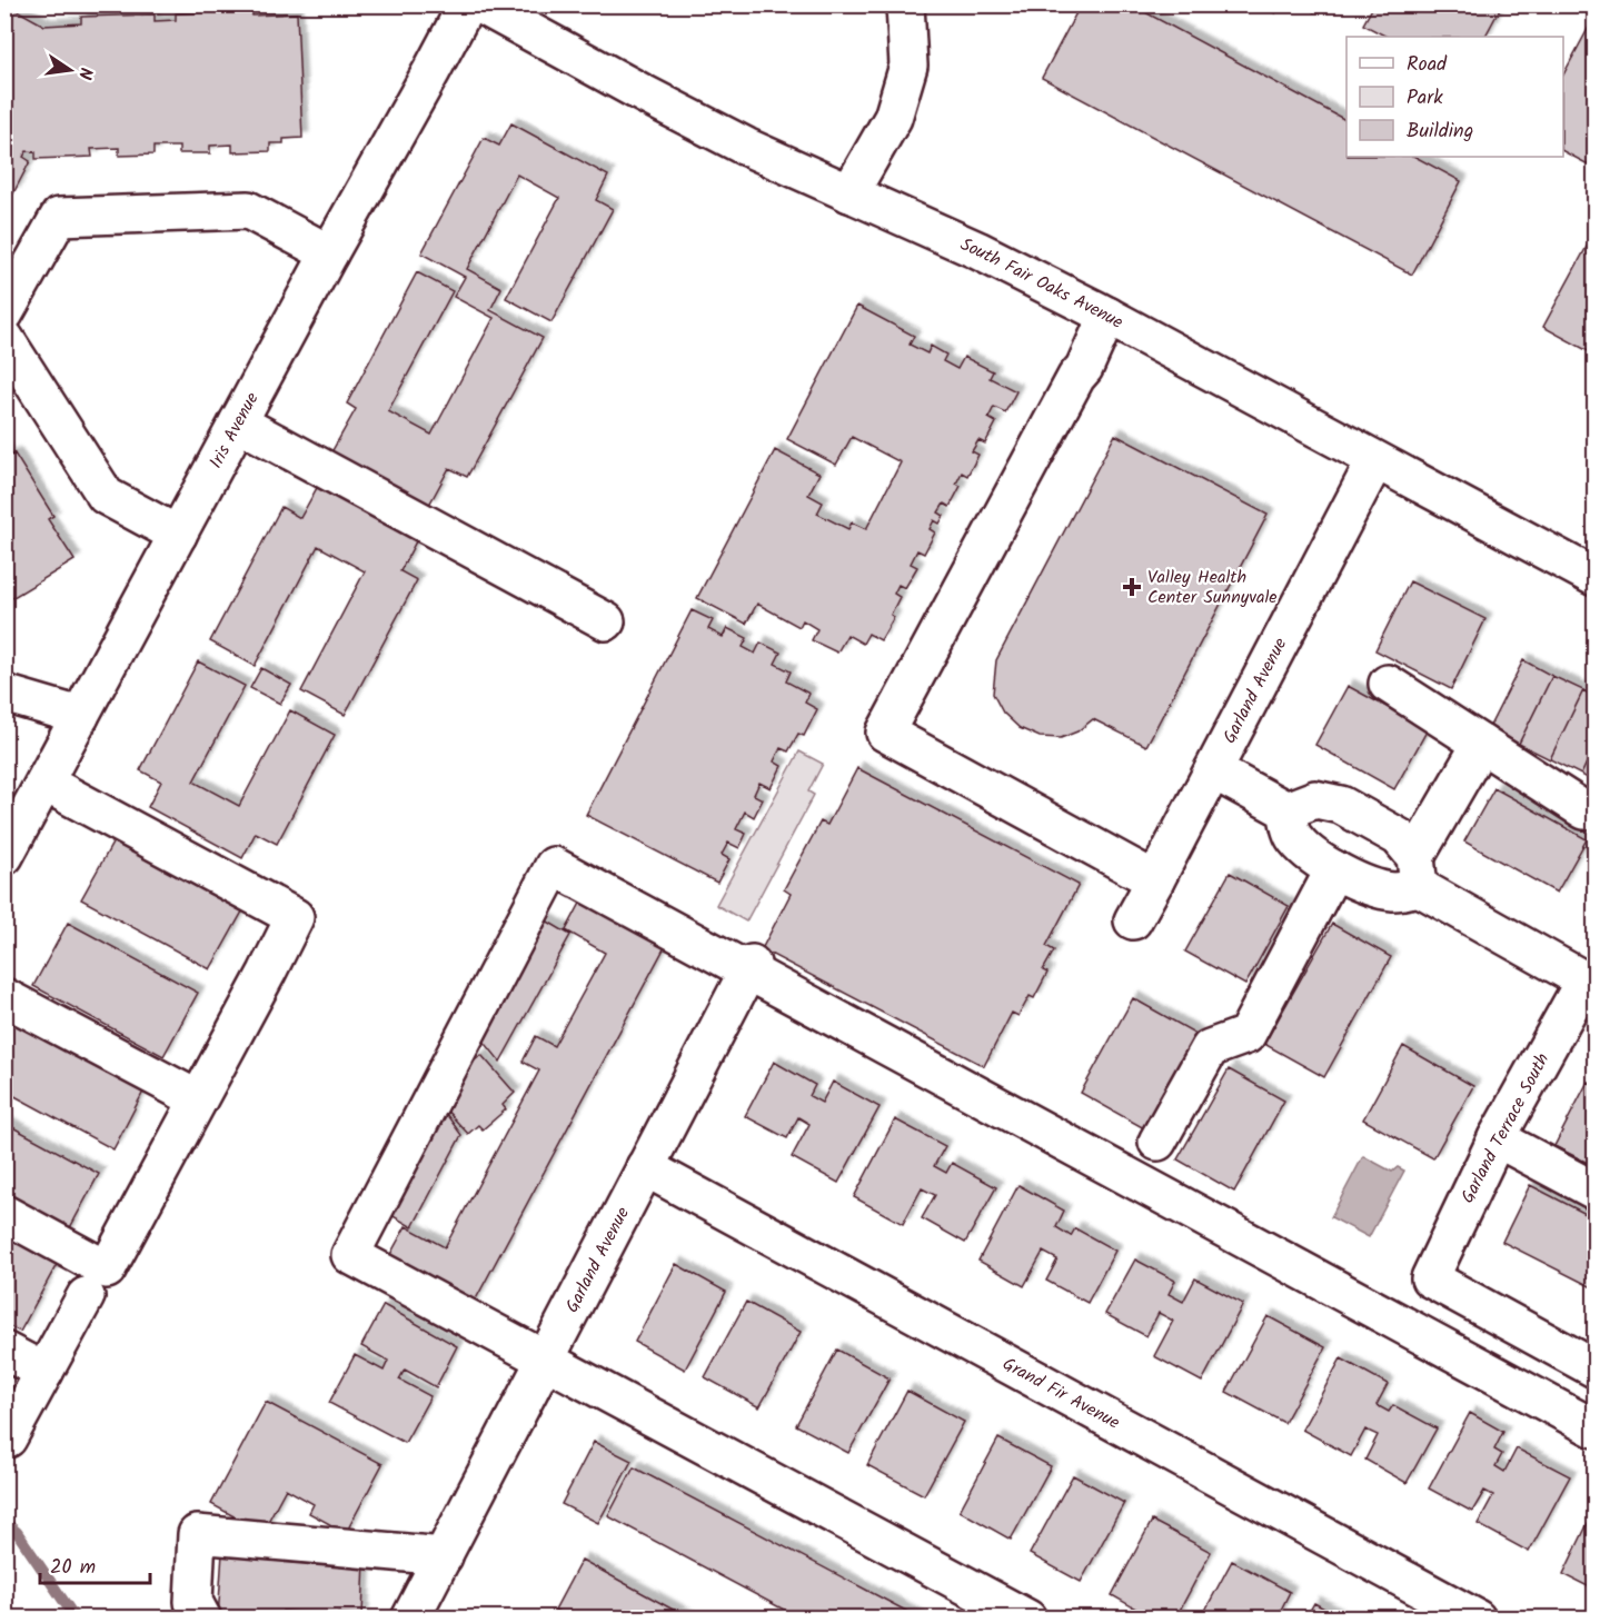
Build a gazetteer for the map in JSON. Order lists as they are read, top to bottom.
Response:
{
  "streets": {
    "street": [
      "South Fair Oaks Avenue",
      "Iris Avenue",
      "Garland Avenue",
      "Garland Terrace South",
      "Grand Fir Avenue"
    ]
  },
  "crossings": [
    ["South Fair Oaks Avenue", "Garland Avenue"],
    ["Garland Avenue", "Grand Fir Avenue"]
  ],
  "places": {
    "health": ["Valley Health Center Sunnyvale"]
  },
  "legend": ["Road", "Park", "Building"],
  "scale_bar": "20 m",
  "north": "right"
}
